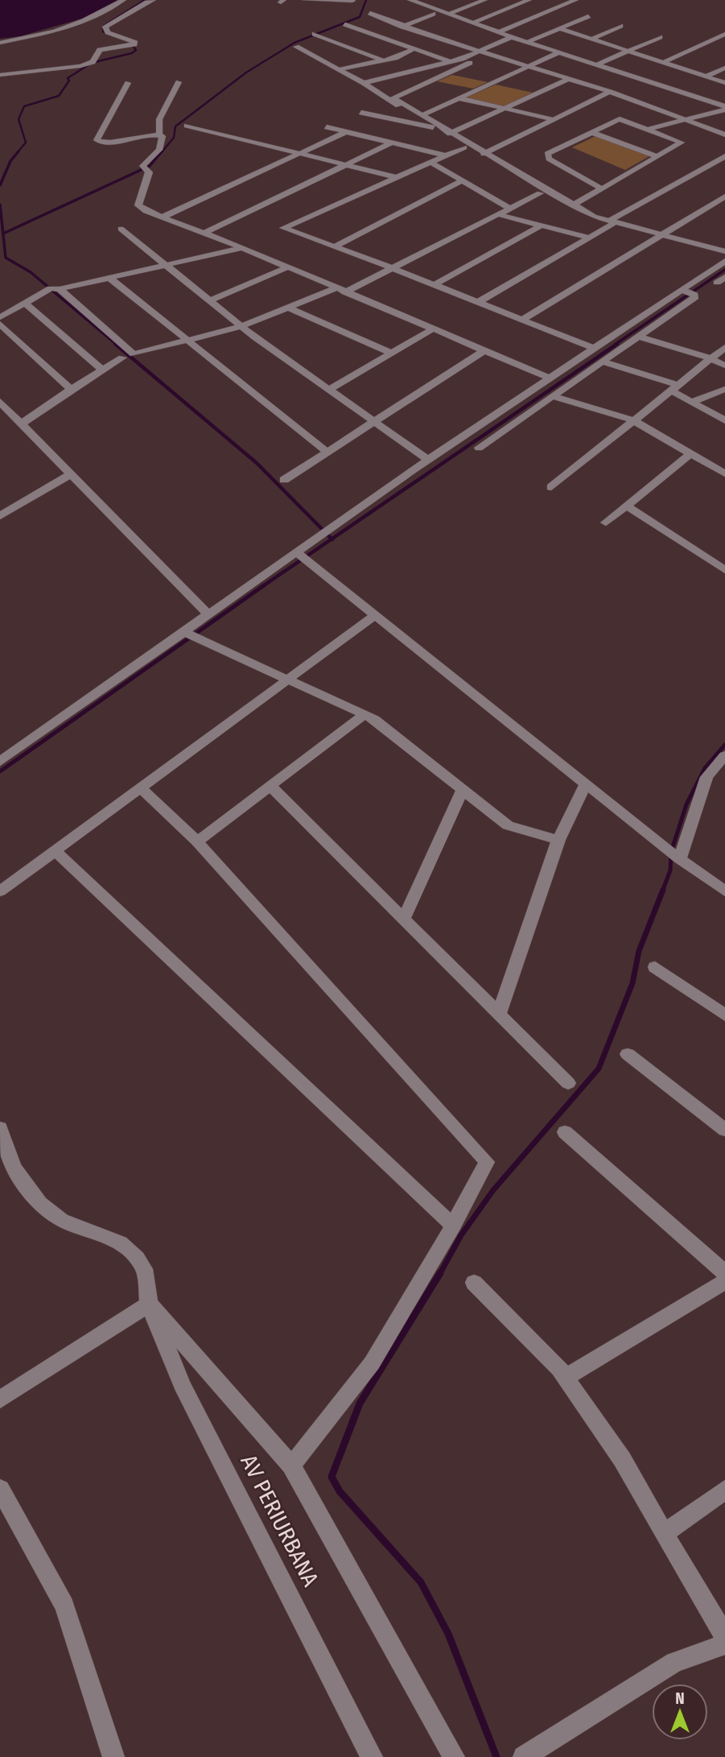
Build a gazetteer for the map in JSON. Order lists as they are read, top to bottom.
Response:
{
  "streets": {
    "street": ["AV PERIURBANA"]
  },
  "north": "top"
}
